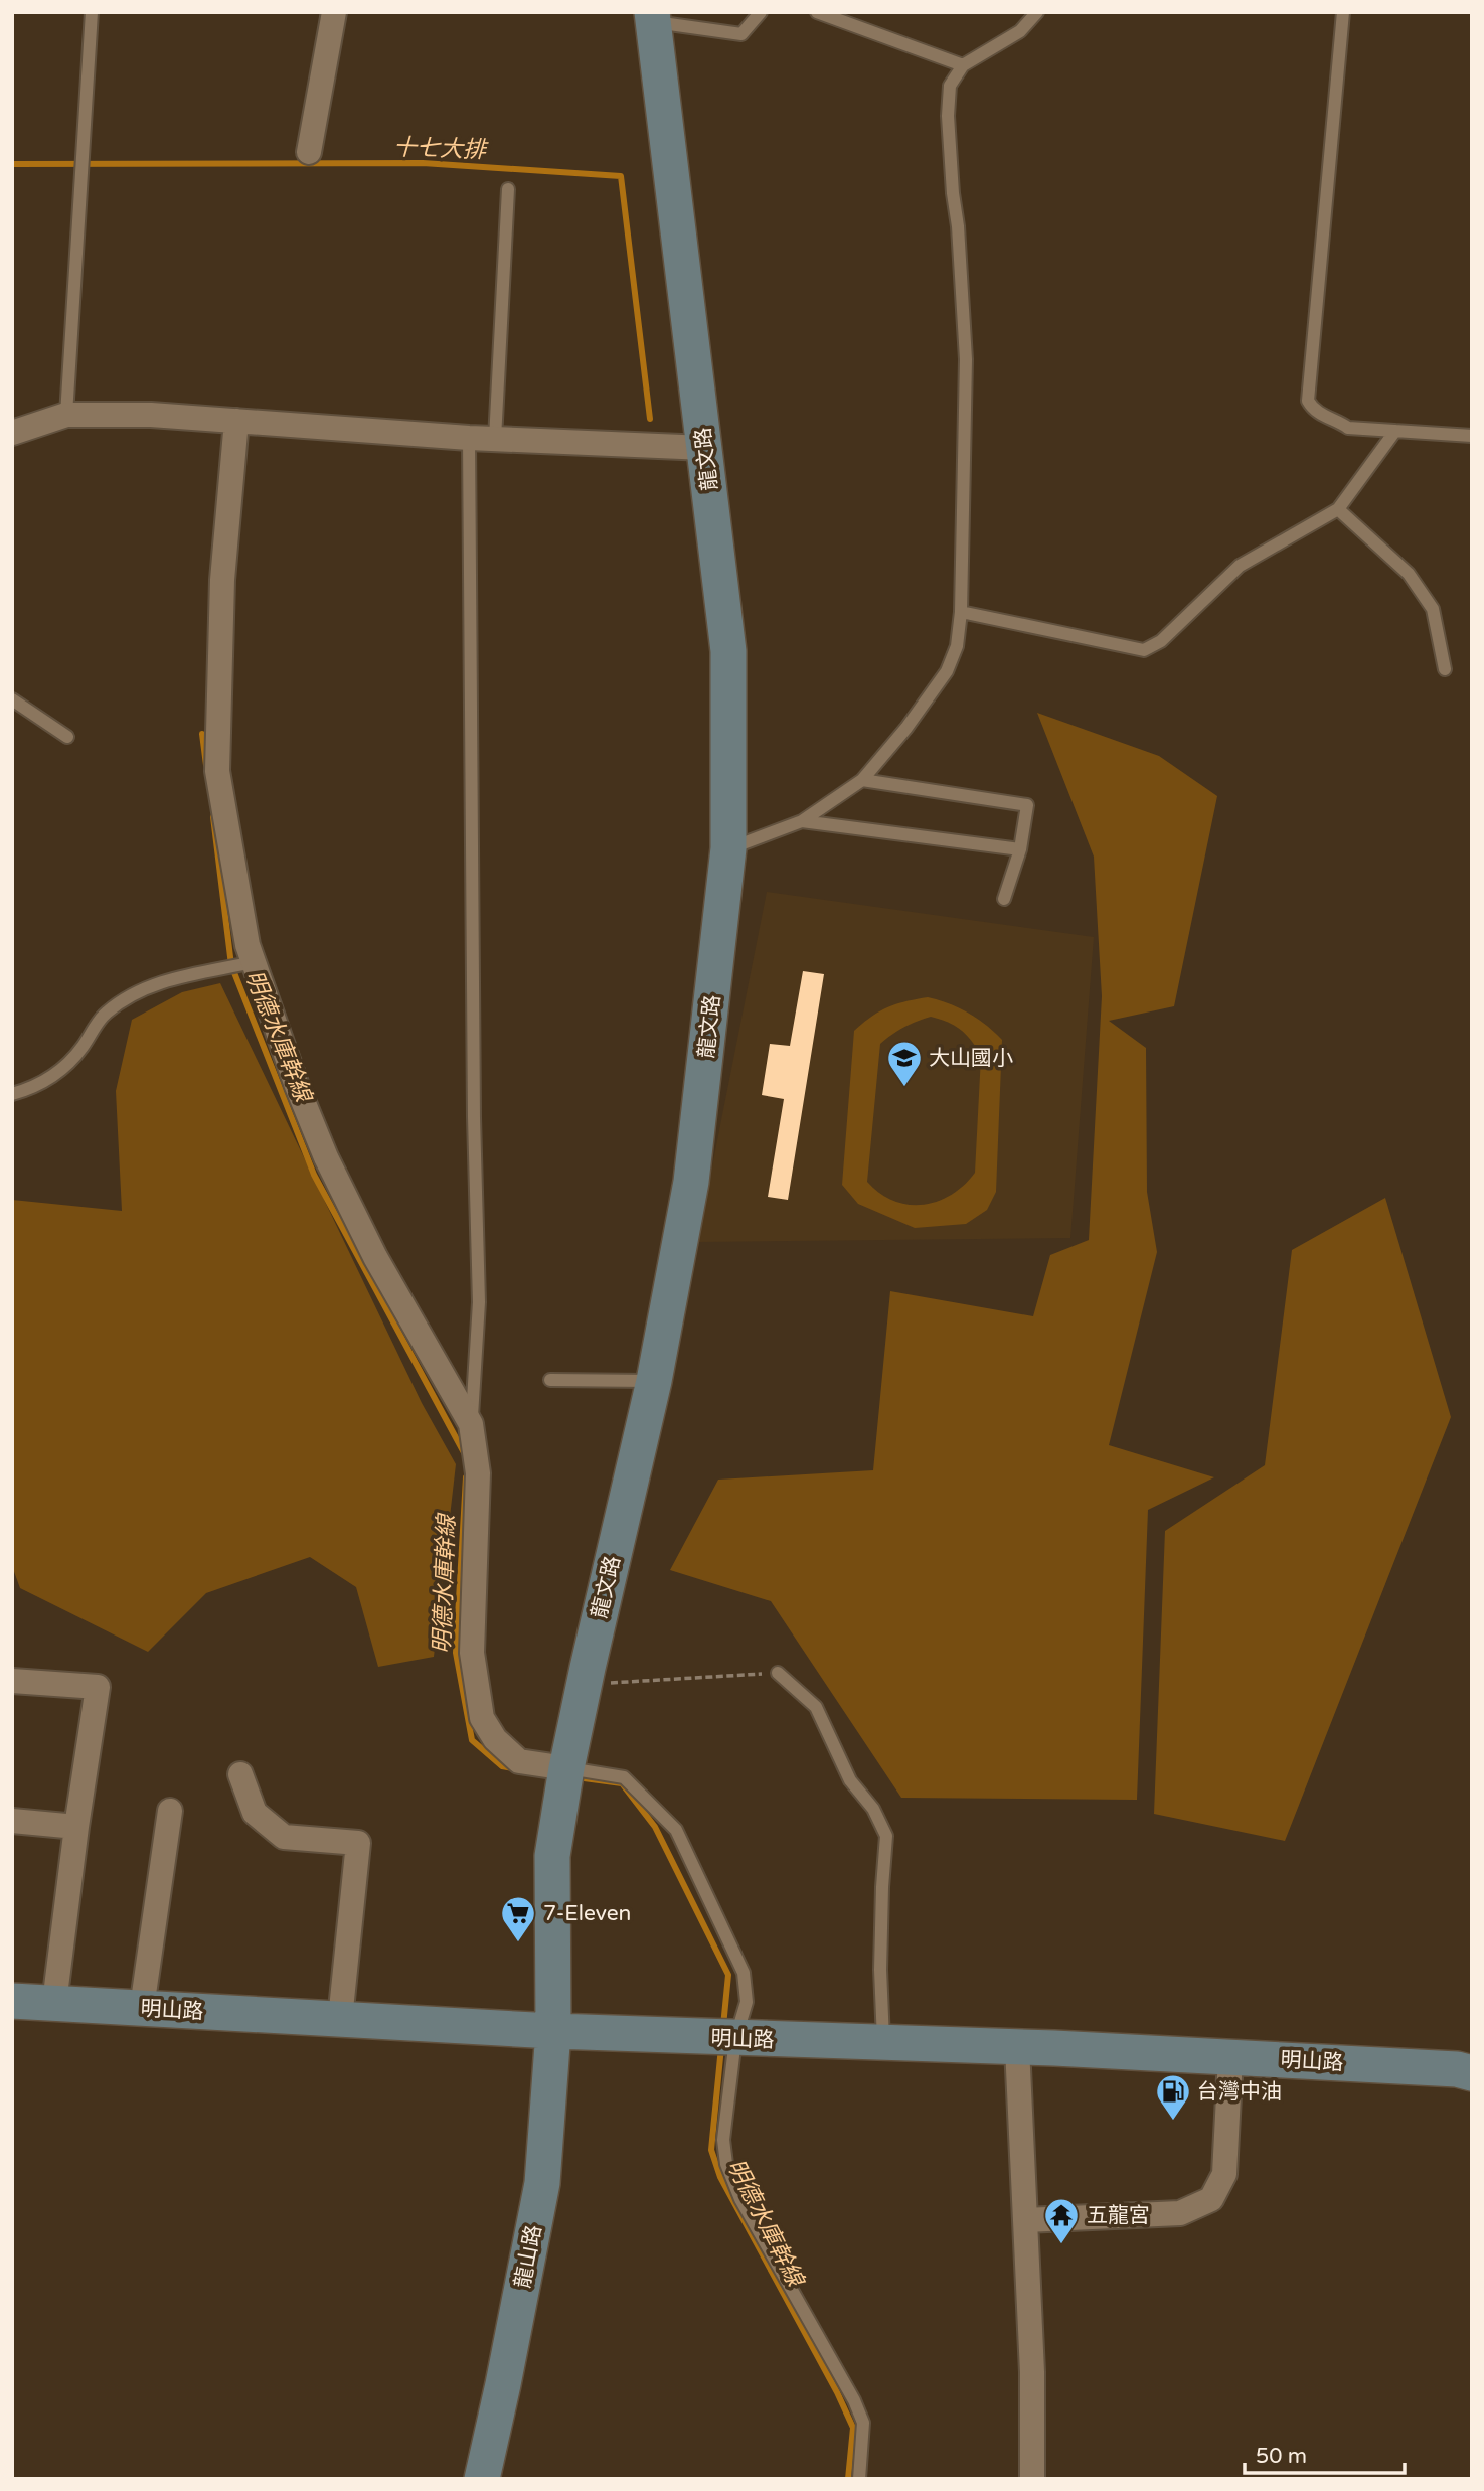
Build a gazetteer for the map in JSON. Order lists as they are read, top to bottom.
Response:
{
  "streets": {
    "street": ["龍文路", "明山路", "龍山路"]
  },
  "crossings": [
    ["龍文路", "明山路"],
    ["龍文路", "龍山路"],
    ["明山路", "龍山路"]
  ],
  "water": ["十七大排", "明德水庫幹線"],
  "places": {
    "school or university": ["大山國小"],
    "supermarket": ["7-Eleven"],
    "fuel station": ["台灣中油"],
    "temple": ["五龍宮"]
  },
  "scale_bar": "50 m"
}
